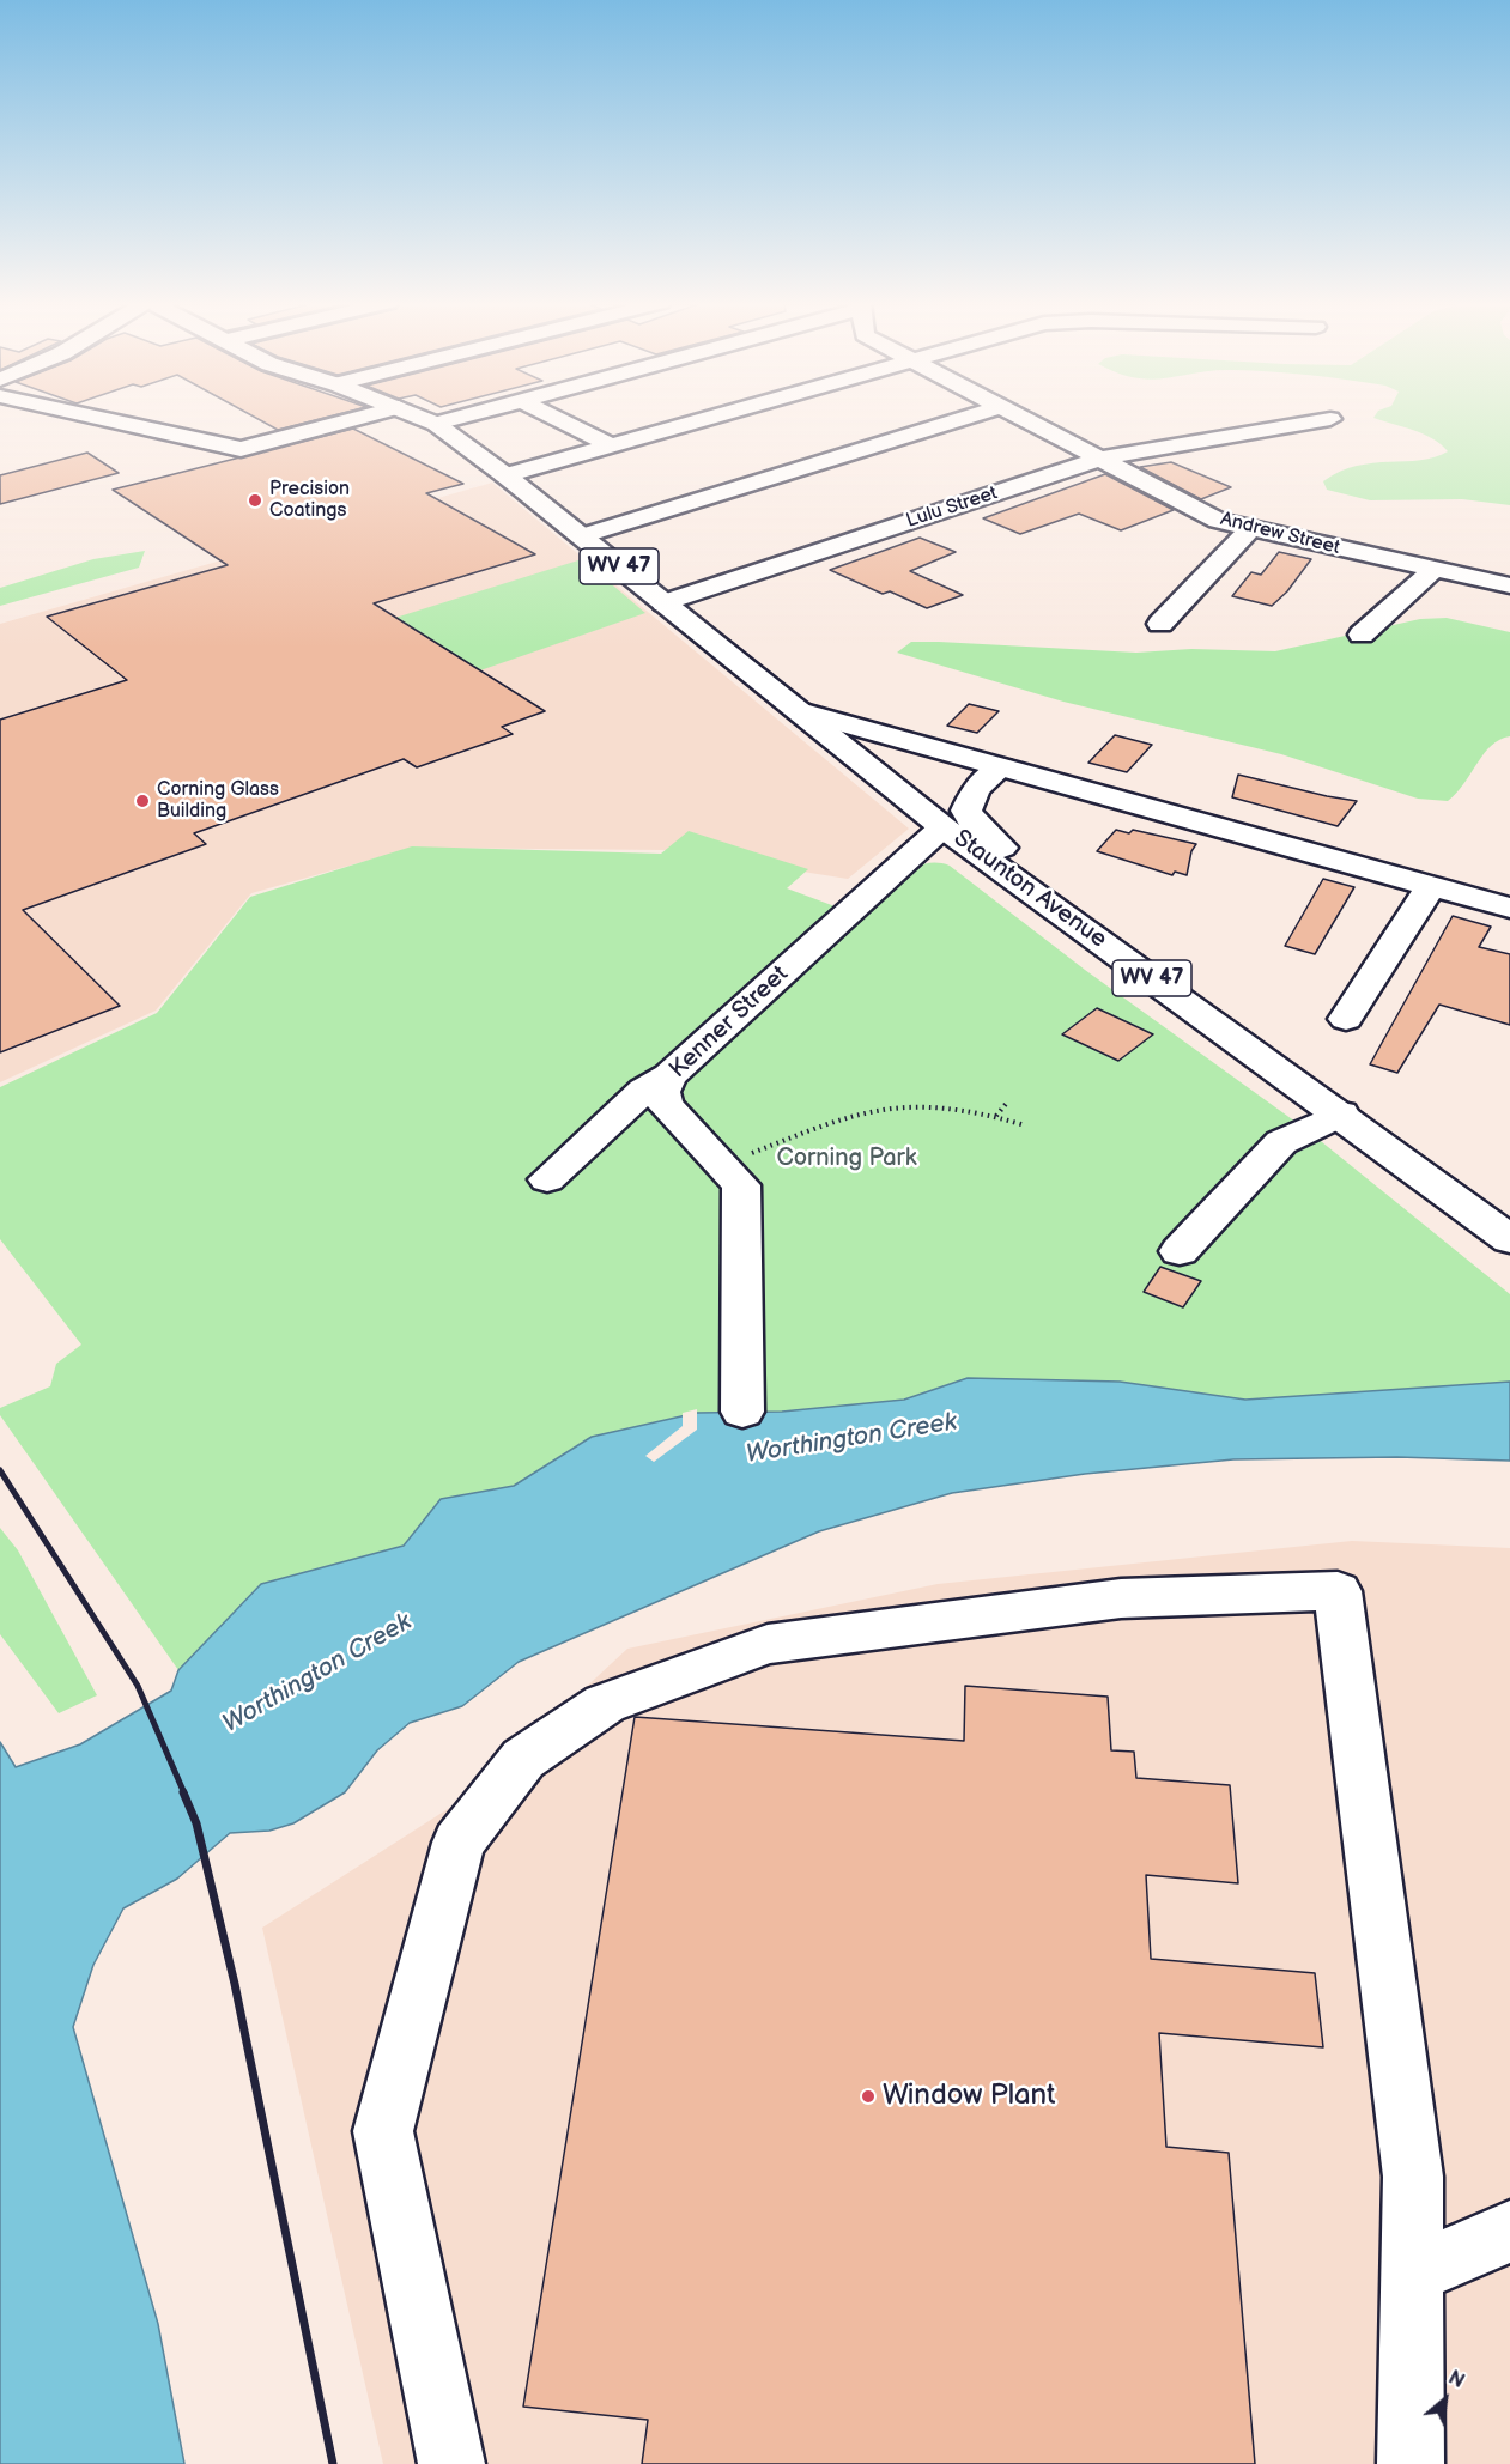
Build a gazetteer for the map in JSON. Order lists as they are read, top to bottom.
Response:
{
  "streets": {
    "street": [
      "Lulu Street",
      "Andrew Street",
      "WV 47",
      "Staunton Avenue",
      "Kenner Street"
    ]
  },
  "crossings": [
    ["Lulu Street", "Andrew Street"],
    ["Lulu Street", "Staunton Avenue"],
    ["Staunton Avenue", "Kenner Street"]
  ],
  "water": ["Worthington Creek"],
  "parks": ["Corning Park"],
  "places": ["Precision Coatings", "Corning Glass Building", "Window Plant"],
  "north": "top right"
}
